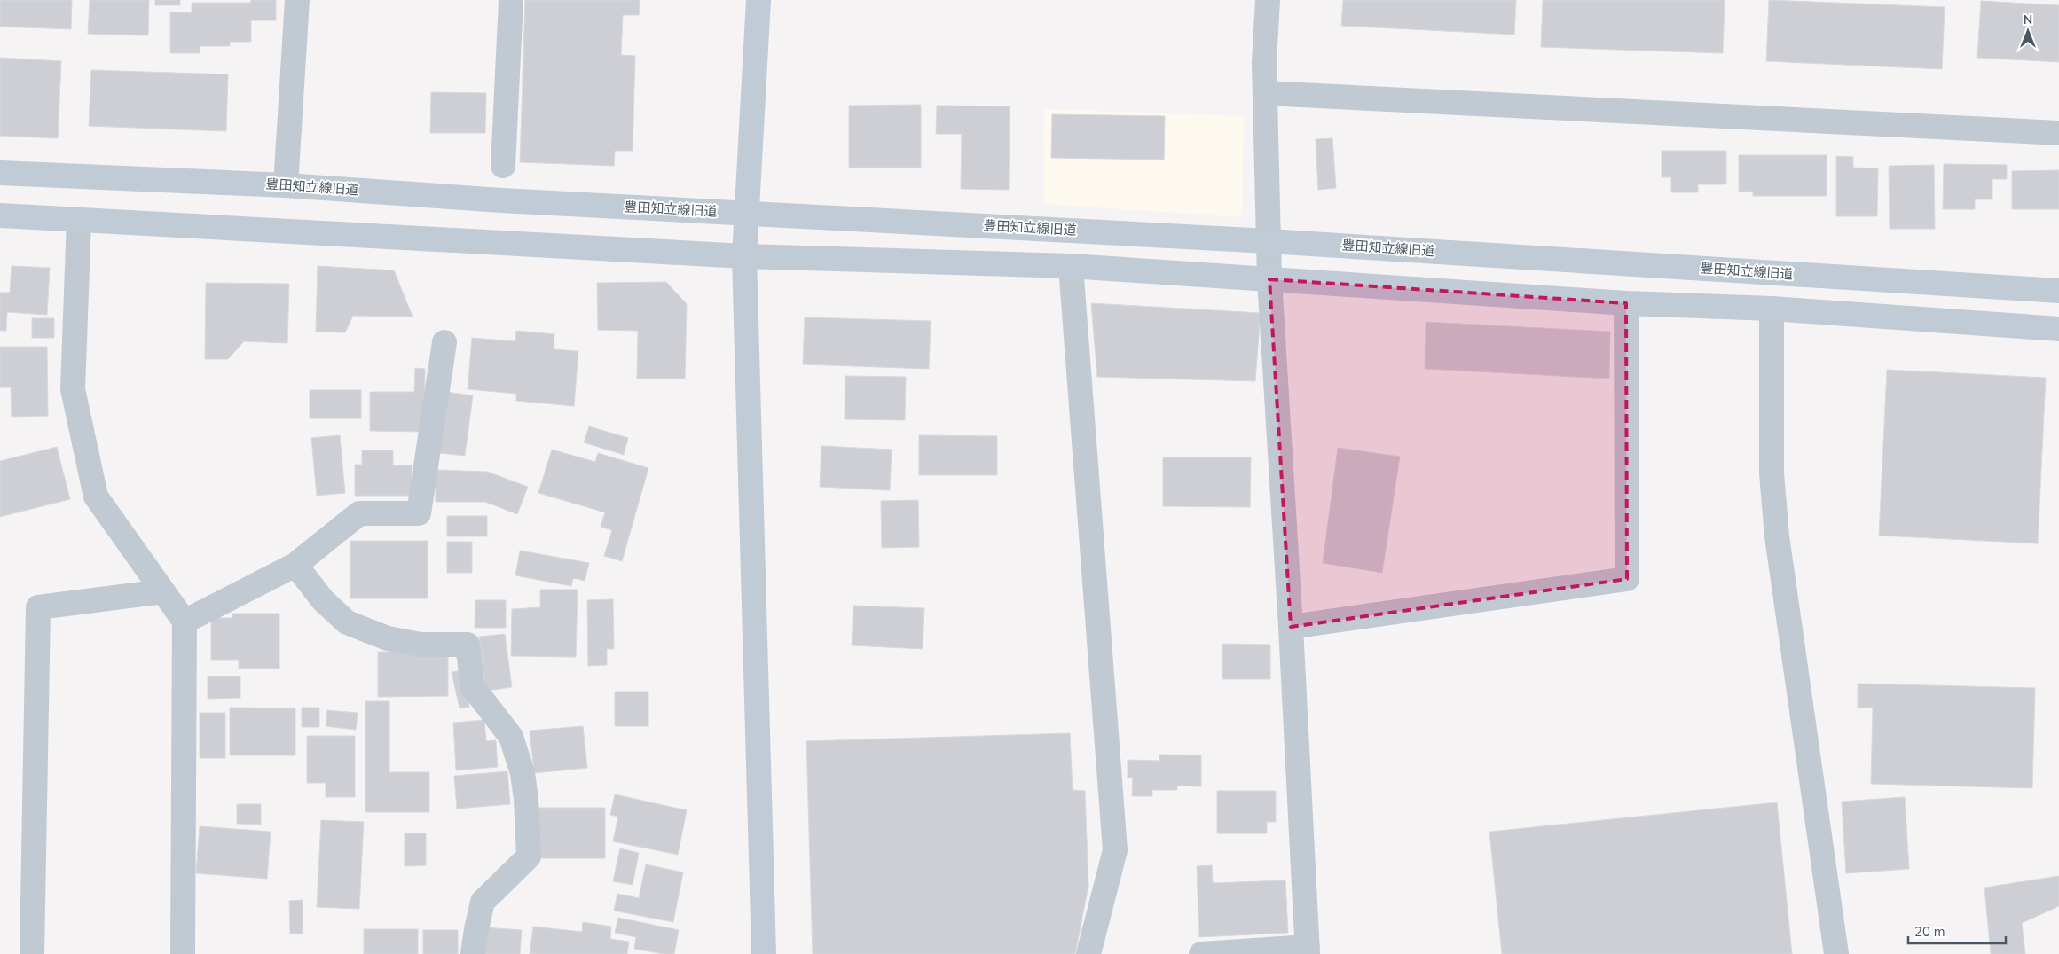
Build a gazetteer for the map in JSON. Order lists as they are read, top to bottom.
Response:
{
  "streets": {
    "street": ["豊田知立線旧道"]
  },
  "scale_bar": "20 m",
  "north": "top"
}
